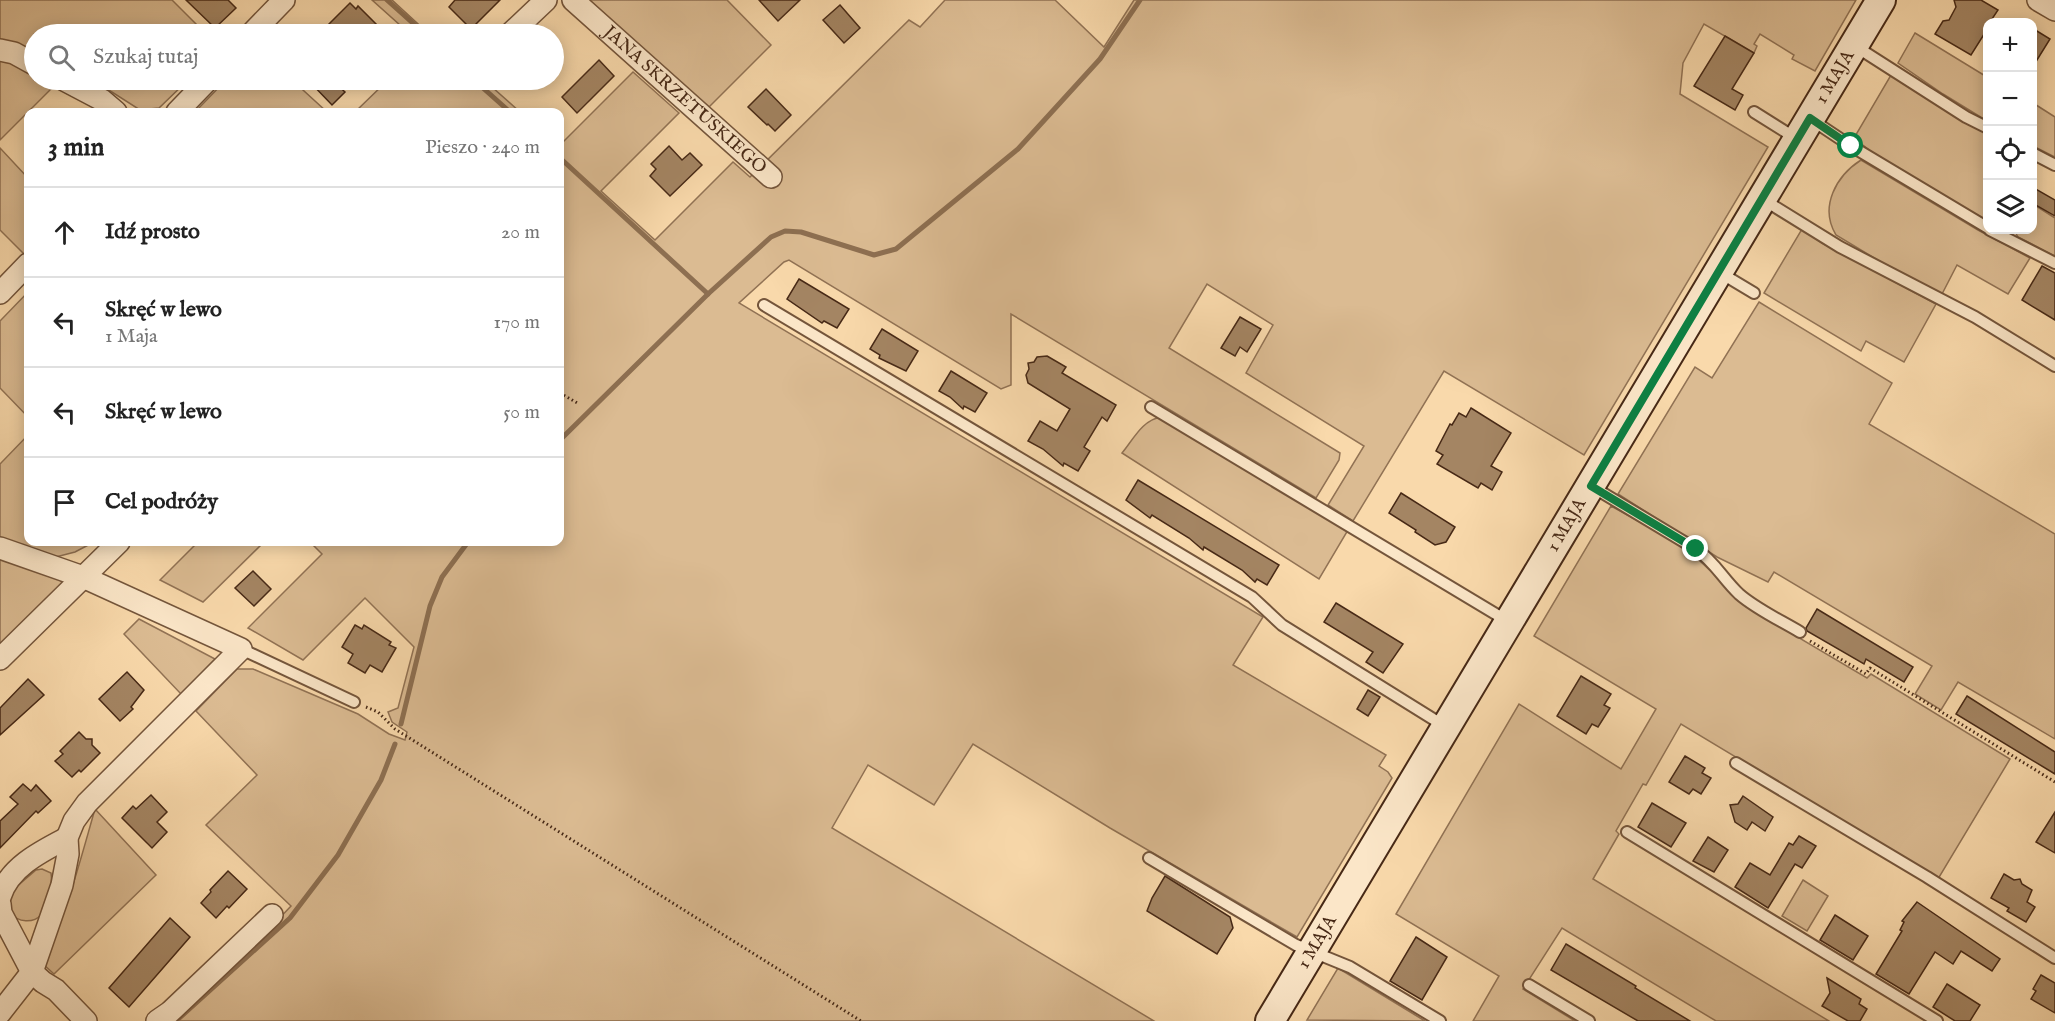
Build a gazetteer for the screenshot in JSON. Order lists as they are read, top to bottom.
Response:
{
  "streets": {
    "main road": ["1 MAJA"],
    "street": ["JANA SKRZETUSKIEGO"]
  },
  "page": {
    "map_buttons": ["+", "−"],
    "search": "Szukaj tutaj",
    "heading": ["3 min", "Pieszo · 240 m"],
    "list": [
      ["Idź prosto", "20 m"],
      ["Skręć w lewo", "1 Maja", "170 m"],
      ["Skręć w lewo", "50 m"],
      "Cel podróży"
    ]
  }
}
